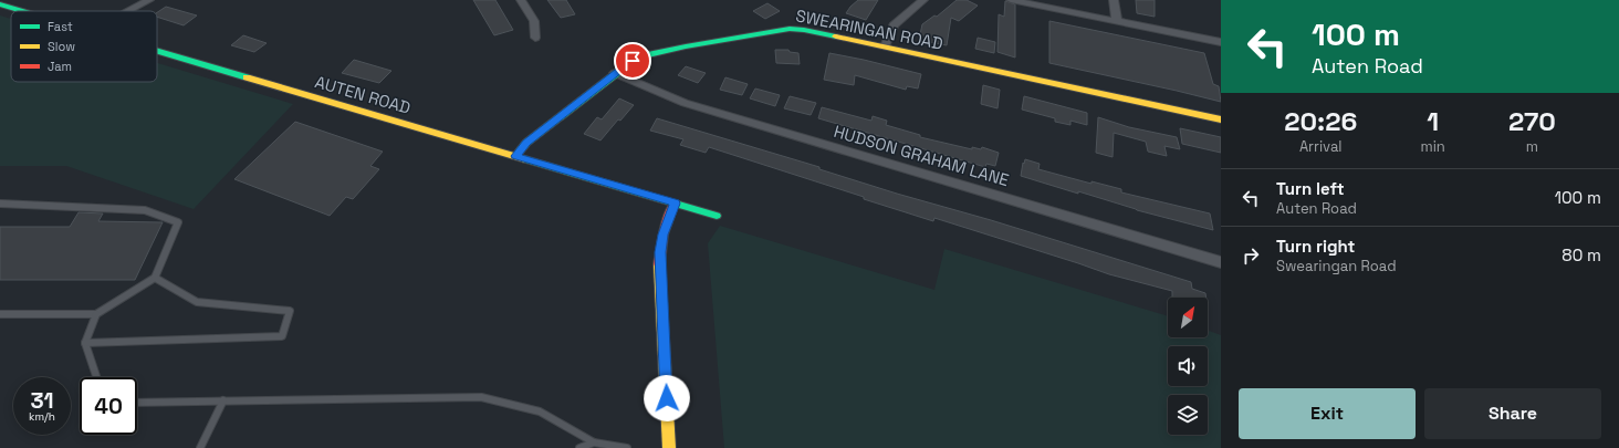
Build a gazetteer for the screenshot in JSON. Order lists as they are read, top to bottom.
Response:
{
  "streets": {
    "street": ["SWEARINGAN ROAD", "AUTEN ROAD", "HUDSON GRAHAM LANE"]
  },
  "crossings": [
    ["SWEARINGAN ROAD", "AUTEN ROAD"],
    ["SWEARINGAN ROAD", "HUDSON GRAHAM LANE"]
  ],
  "legend": ["Fast", "Slow", "Jam"],
  "north": "top right",
  "page": {
    "turn": ["100 m", "Auten Road"],
    "eta": [
      "20:26",
      "Arrival",
      "1",
      "min",
      "270",
      "m"
    ],
    "list": [
      {
        "name": "Turn left",
        "note": "Auten Road",
        "value": "100 m"
      },
      {
        "name": "Turn right",
        "note": "Swearingan Road",
        "value": "80 m"
      }
    ],
    "speed": "31 km/h",
    "limit": "40",
    "buttons": ["Exit", "Share"]
  }
}
